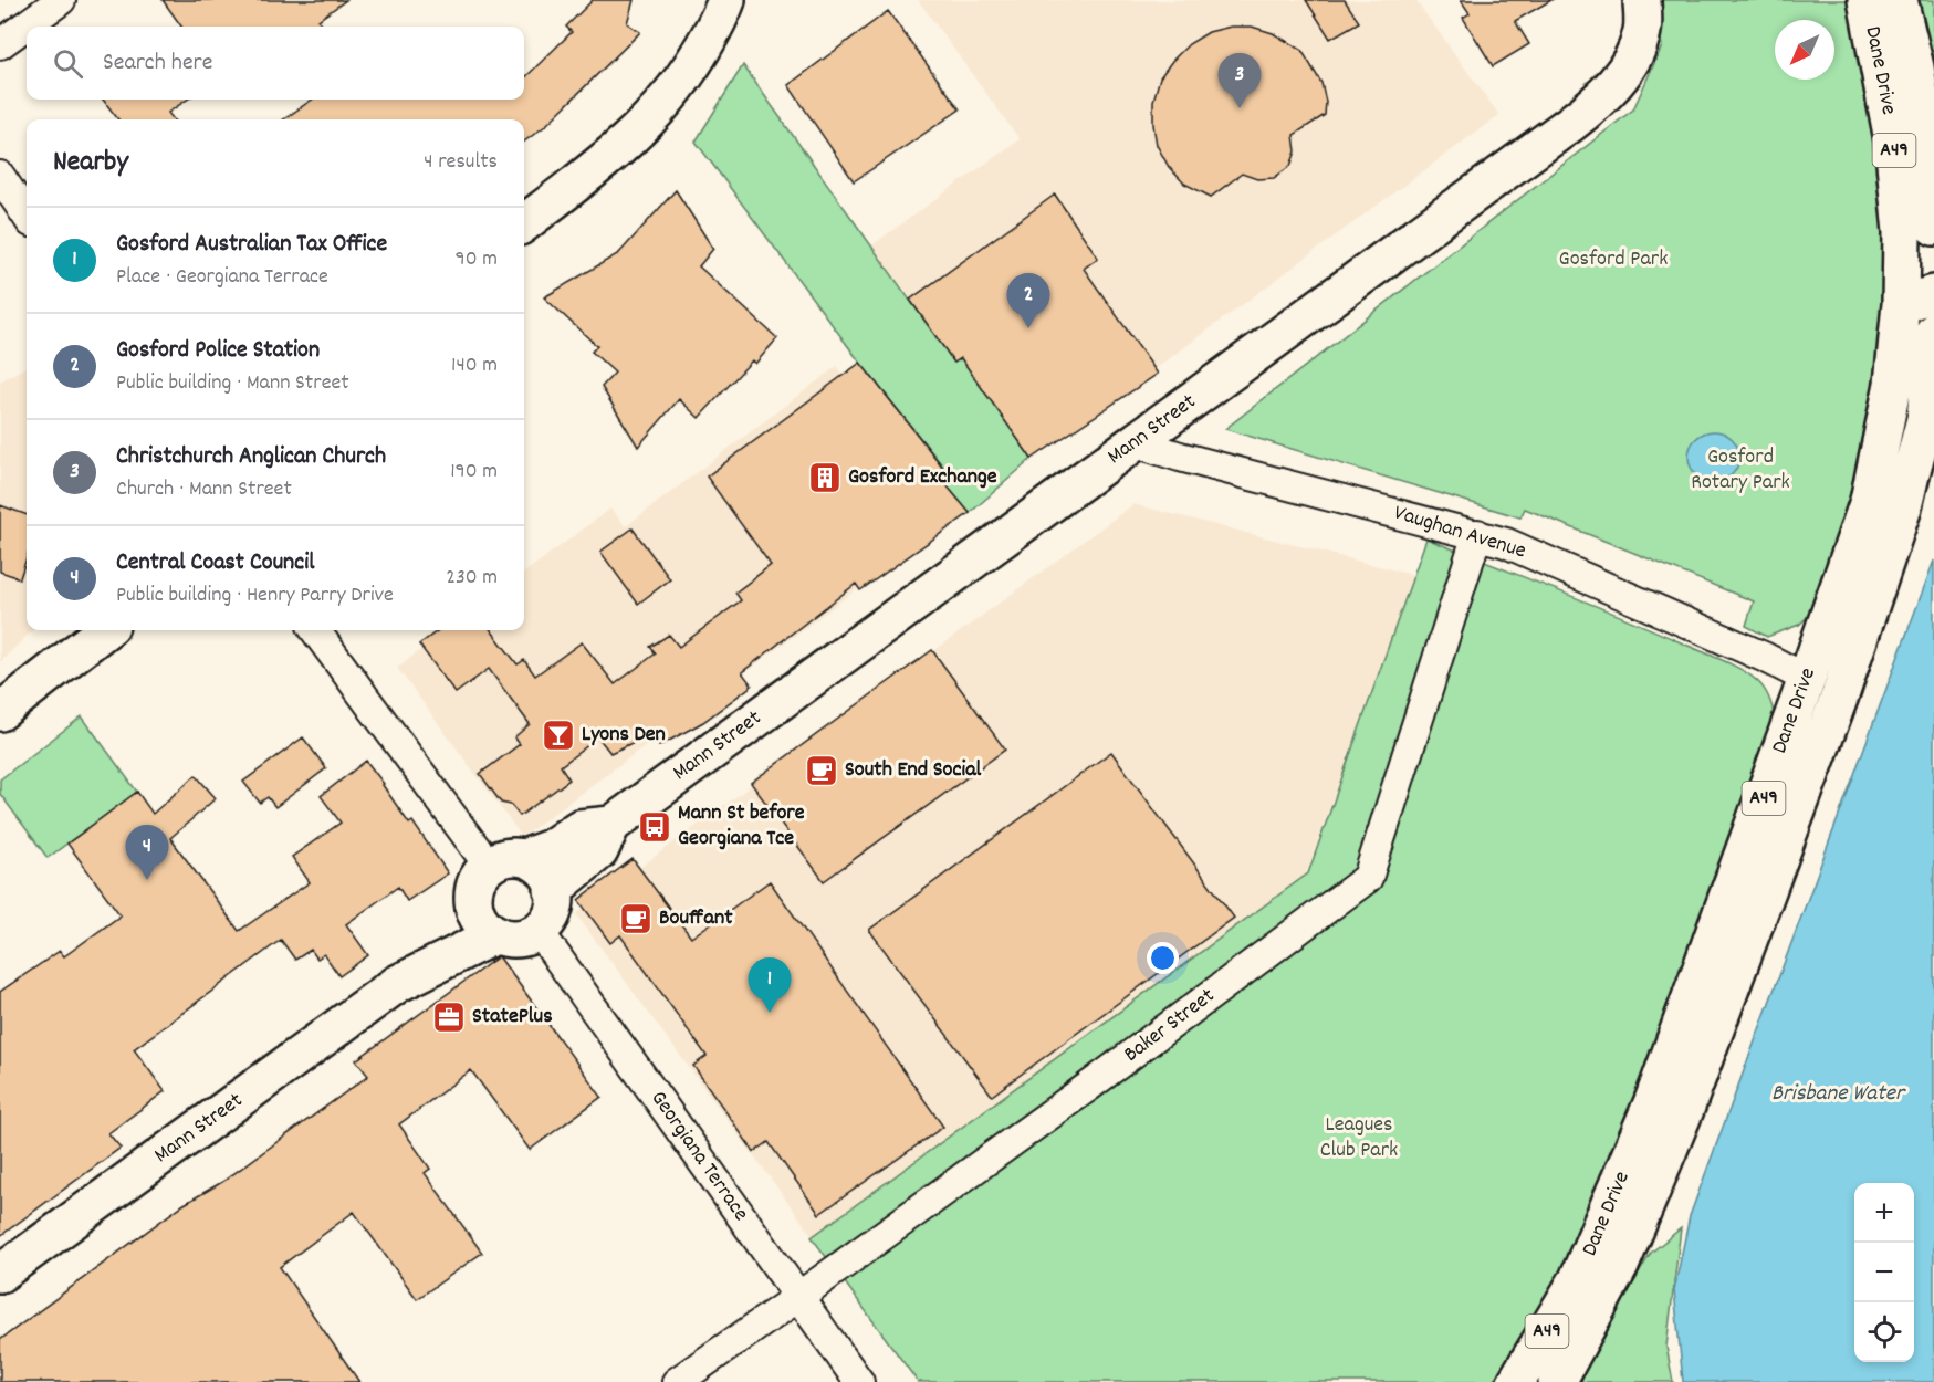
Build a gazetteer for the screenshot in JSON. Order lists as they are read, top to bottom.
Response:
{
  "streets": {
    "main road": ["Dane Drive", "A49", "Mann Street"],
    "street": ["Vaughan Avenue", "Baker Street", "Georgiana Terrace"]
  },
  "crossings": [
    ["Dane Drive", "Vaughan Avenue"],
    ["Mann Street", "Vaughan Avenue"],
    ["Mann Street", "Georgiana Terrace"],
    ["Vaughan Avenue", "Baker Street"],
    ["Baker Street", "Georgiana Terrace"]
  ],
  "water": ["Brisbane Water"],
  "parks": ["Gosford Park", "Gosford Rotary Park", "Leagues Club Park"],
  "places": {
    "building": ["Gosford Exchange"],
    "bar": ["Lyons Den"],
    "cafe": ["South End Social", "Bouffant"],
    "bus stop": ["Mann St before Georgiana Tce"],
    "office": ["StatePlus"]
  },
  "north": "bottom left",
  "page": {
    "search": "Search here",
    "pins": [
      "3",
      "2",
      "4",
      "1"
    ],
    "heading": ["Nearby", "4 results"],
    "list": [
      {
        "mark": "1",
        "name": "Gosford Australian Tax Office",
        "note": "Place · Georgiana Terrace",
        "value": "90 m"
      },
      {
        "mark": "2",
        "name": "Gosford Police Station",
        "note": "Public building · Mann Street",
        "value": "140 m"
      },
      {
        "mark": "3",
        "name": "Christchurch Anglican Church",
        "note": "Church · Mann Street",
        "value": "190 m"
      },
      {
        "mark": "4",
        "name": "Central Coast Council",
        "note": "Public building · Henry Parry Drive",
        "value": "230 m"
      }
    ],
    "map_buttons": ["+", "−"]
  }
}
